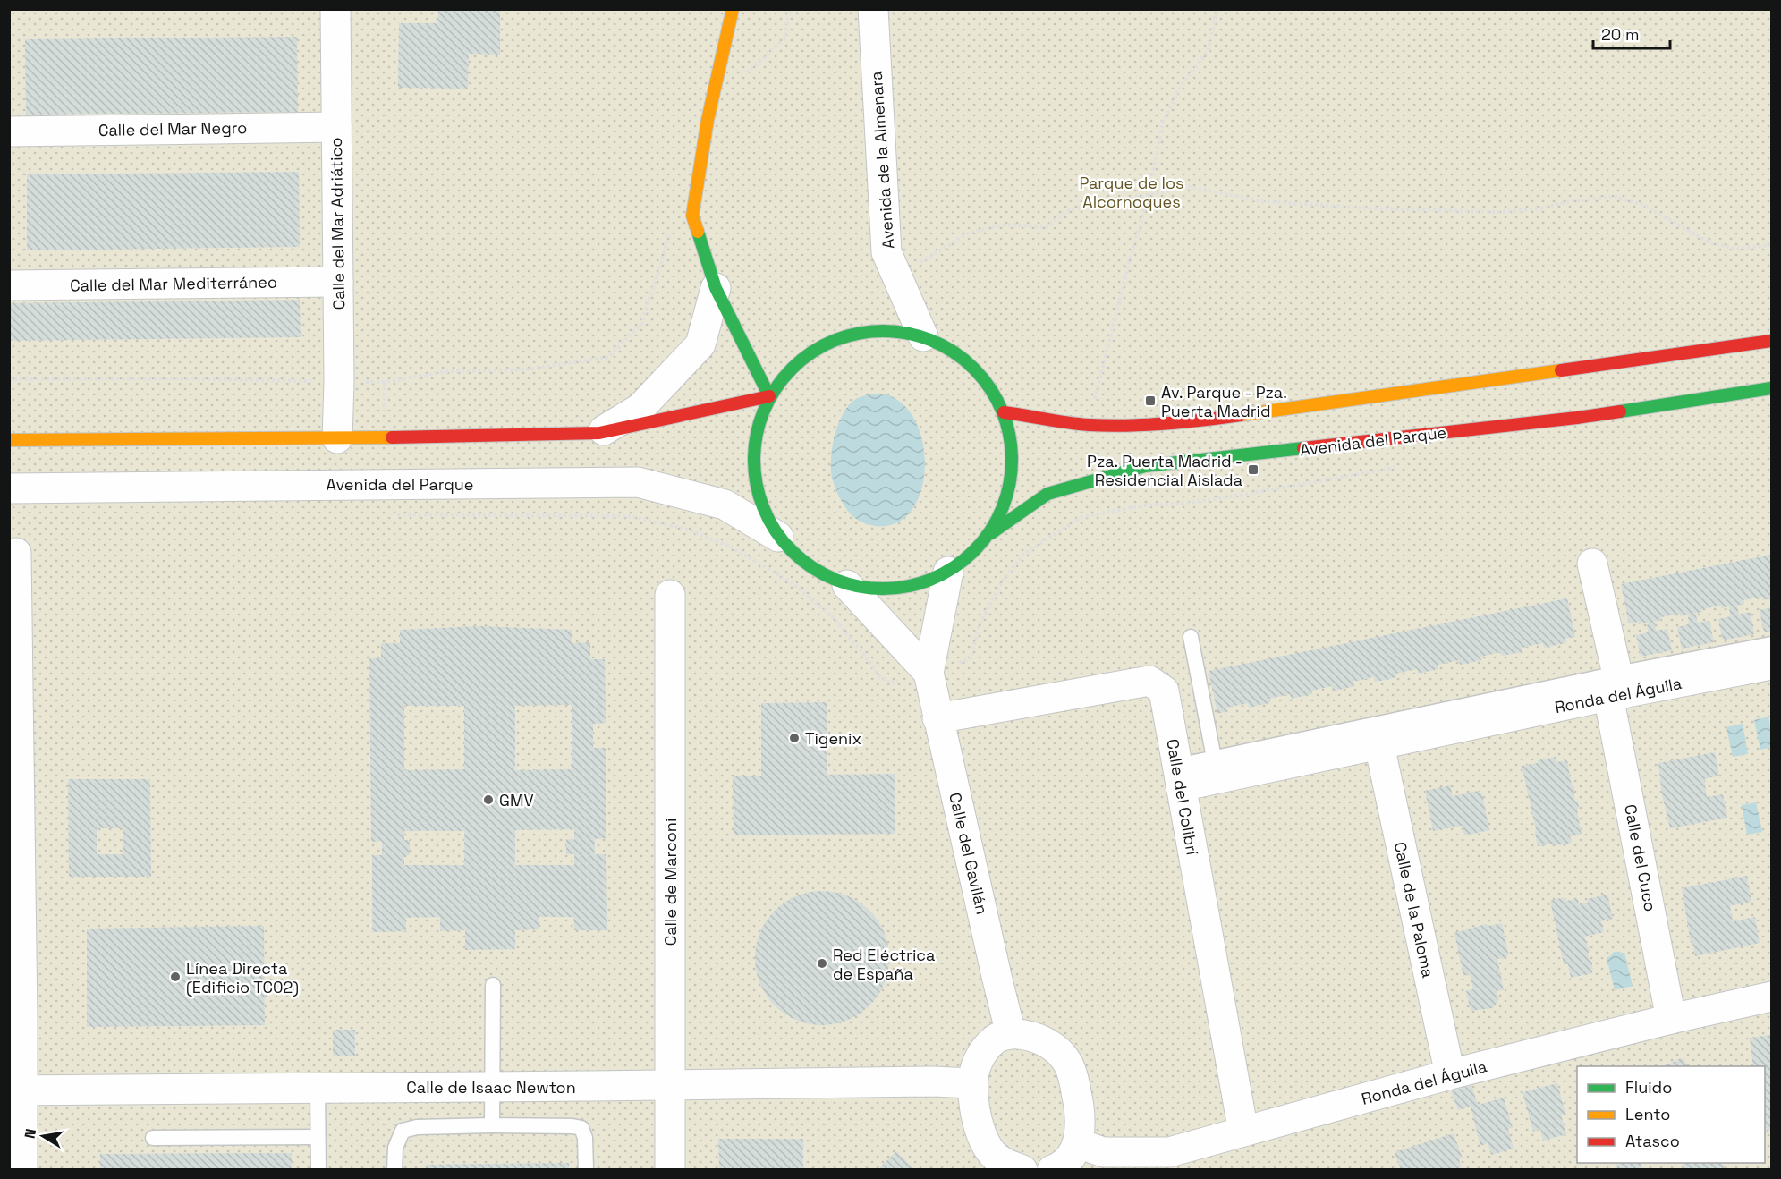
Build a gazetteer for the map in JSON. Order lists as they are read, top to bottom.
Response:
{
  "streets": {
    "street": [
      "Calle del Mar Negro",
      "Avenida de la Almenara",
      "Calle del Mar Adriático",
      "Calle del Mar Mediterráneo",
      "Avenida del Parque",
      "Ronda del Águila",
      "Calle del Colibrí",
      "Calle del Gavilán",
      "Calle del Cuco",
      "Calle de Marconi",
      "Calle de la Paloma",
      "Calle de Isaac Newton"
    ]
  },
  "crossings": [
    ["Calle del Mar Negro", "Calle del Mar Adriático"],
    ["Calle del Mar Adriático", "Calle del Mar Mediterráneo"],
    ["Ronda del Águila", "Calle del Colibrí"],
    ["Ronda del Águila", "Calle del Cuco"],
    ["Ronda del Águila", "Calle de la Paloma"],
    ["Calle del Colibrí", "Calle del Gavilán"],
    ["Calle de Marconi", "Calle de Isaac Newton"]
  ],
  "parks": ["Parque de los Alcornoques"],
  "places": {
    "transit": ["Av. Parque - Pza. Puerta Madrid", "Pza. Puerta Madrid - Residencial Aislada"],
    "other": [
      "Tigenix",
      "GMV",
      "Red Eléctrica de España",
      "Línea Directa (Edificio TC02)"
    ]
  },
  "legend": ["Fluido", "Lento", "Atasco"],
  "scale_bar": "20 m",
  "north": "left"
}
